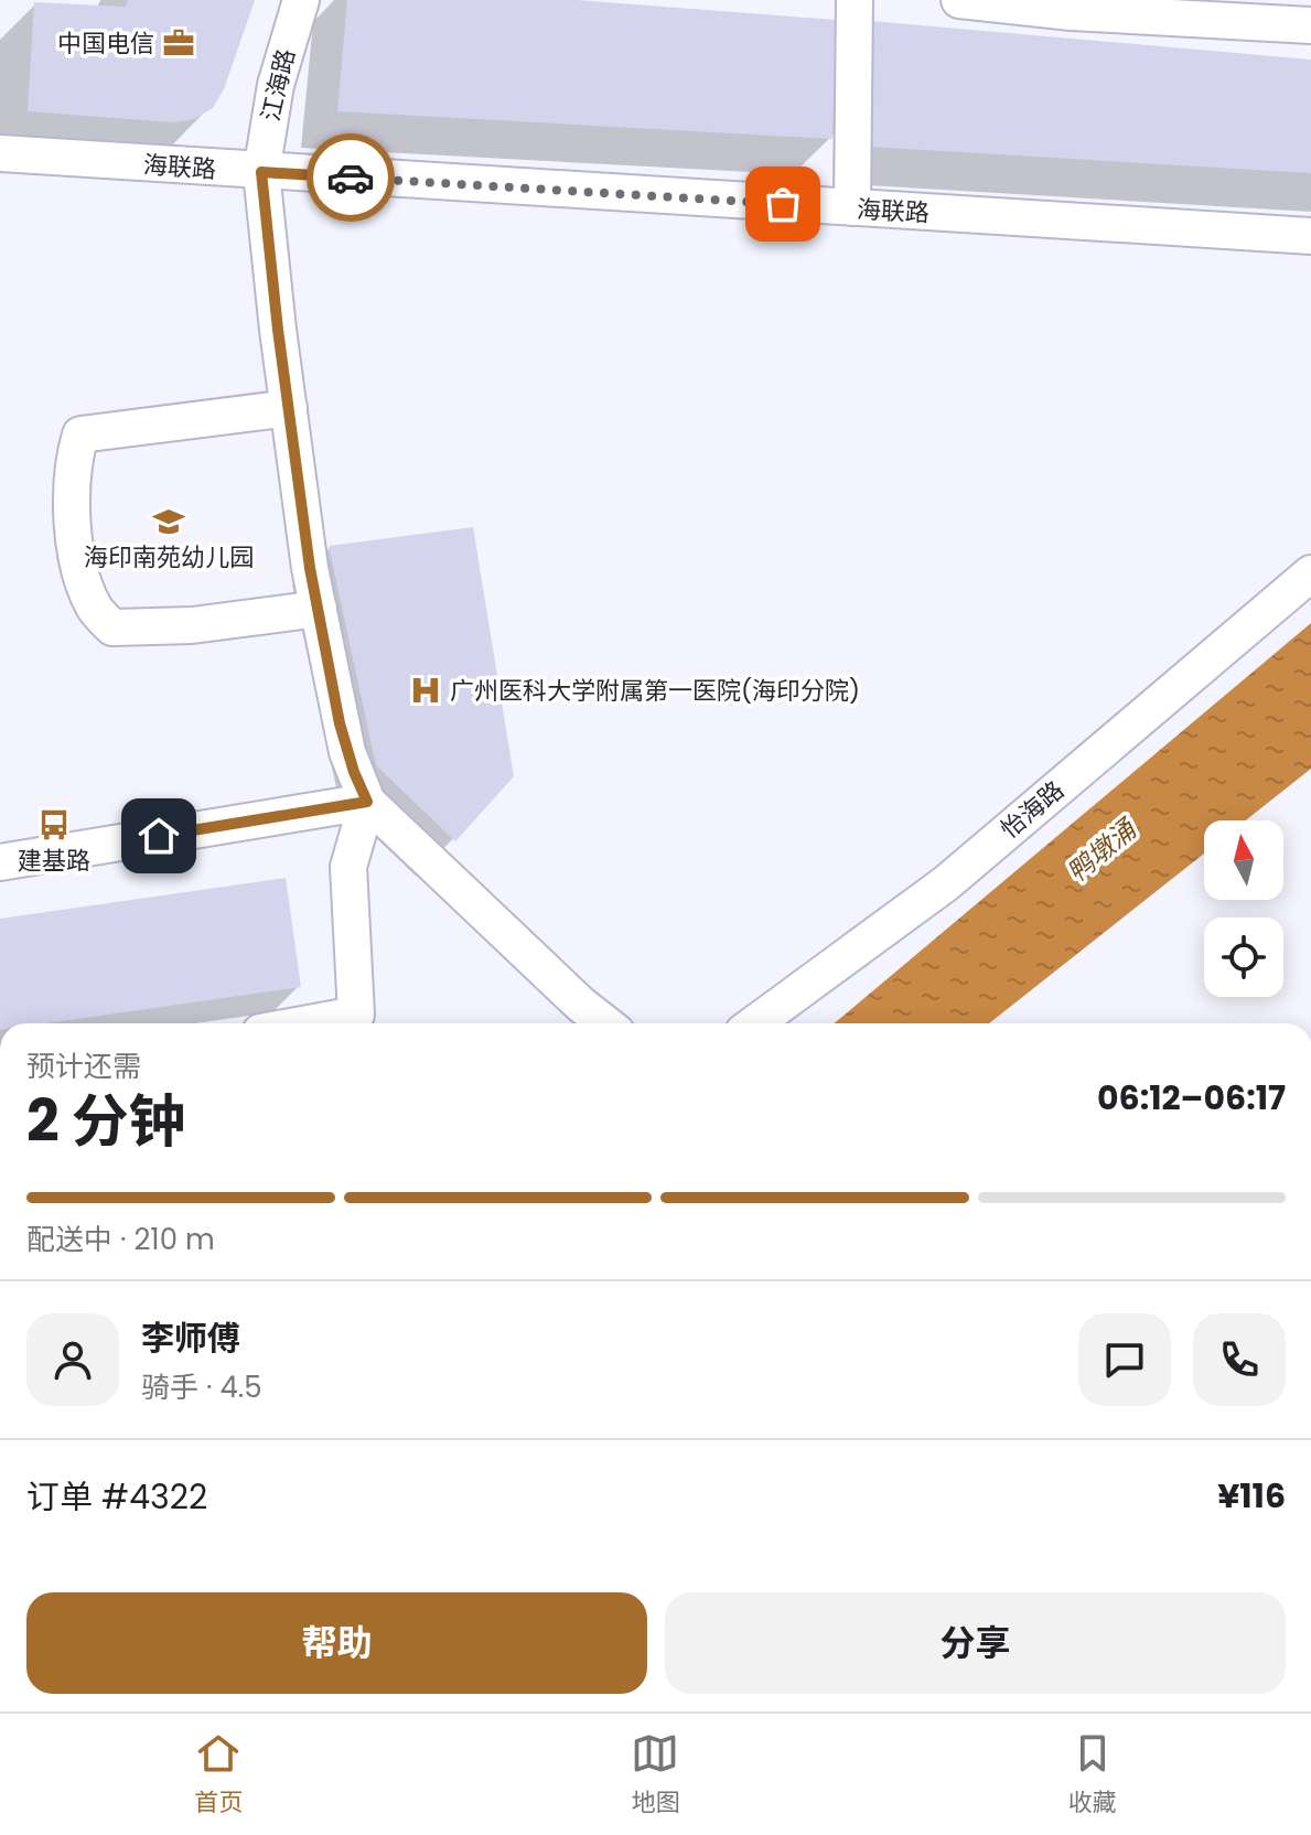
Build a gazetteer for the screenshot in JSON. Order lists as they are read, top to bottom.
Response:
{
  "streets": {
    "street": ["江海路", "海联路", "怡海路"]
  },
  "crossings": [
    ["江海路", "海联路"]
  ],
  "water": ["鸭墩涌"],
  "places": {
    "office": ["中国电信"],
    "school or university": ["海印南苑幼儿园"],
    "hospital": ["广州医科大学附属第一医院(海印分院)"],
    "bus stop": ["建基路"]
  },
  "north": "top",
  "page": {
    "heading": ["2 分钟", "预计还需", "06:12–06:17"],
    "panel": [
      "李师傅",
      "骑手 · 4.5",
      "订单 #4322",
      "¥116"
    ],
    "bar": "配送中 · 210 m",
    "buttons": ["帮助", "分享"],
    "tabs": ["首页", "地图", "收藏"]
  }
}
